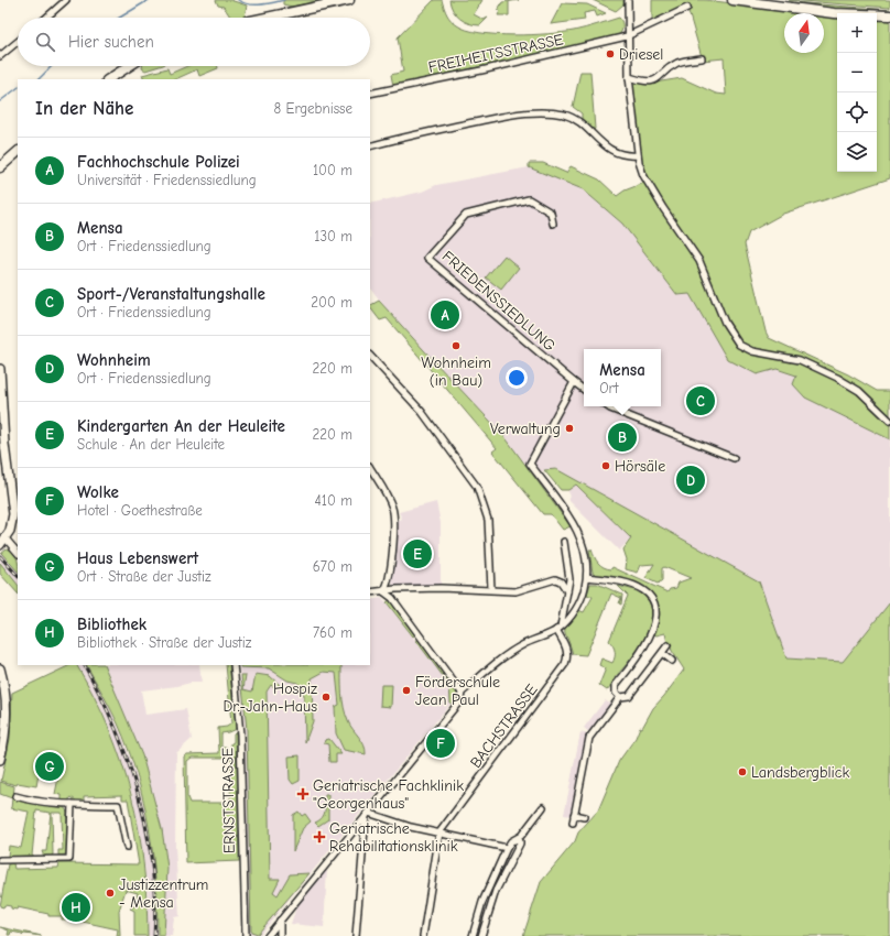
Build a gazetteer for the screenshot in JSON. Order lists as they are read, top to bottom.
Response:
{
  "streets": {
    "street": [
      "FREIHEITSSTRASSE",
      "FRIEDENSSIEDLUNG",
      "BACHSTRASSE",
      "ERNSTSTRASSE"
    ]
  },
  "places": {
    "other": [
      "Driesel",
      "Wohnheim (in Bau)",
      "Verwaltung",
      "Hörsäle",
      "Förderschule Jean Paul",
      "Hospiz Dr.-Jahn-Haus",
      "Landsbergblick",
      "Justizzentrum - Mensa"
    ],
    "health": ["Geriatrische Fachklinik \"Georgenhaus\"", "Geriatrische Rehabilitationsklinik"]
  },
  "north": "top",
  "page": {
    "map_buttons": ["+", "−"],
    "search": "Hier suchen",
    "heading": ["In der Nähe", "8 Ergebnisse"],
    "list": [
      {
        "mark": "A",
        "name": "Fachhochschule Polizei",
        "note": "Universität · Friedenssiedlung",
        "value": "100 m"
      },
      {
        "mark": "B",
        "name": "Mensa",
        "note": "Ort · Friedenssiedlung",
        "value": "130 m"
      },
      {
        "mark": "C",
        "name": "Sport-/Veranstaltungshalle",
        "note": "Ort · Friedenssiedlung",
        "value": "200 m"
      },
      {
        "mark": "D",
        "name": "Wohnheim",
        "note": "Ort · Friedenssiedlung",
        "value": "220 m"
      },
      {
        "mark": "E",
        "name": "Kindergarten An der Heuleite",
        "note": "Schule · An der Heuleite",
        "value": "220 m"
      },
      {
        "mark": "F",
        "name": "Wolke",
        "note": "Hotel · Goethestraße",
        "value": "410 m"
      },
      {
        "mark": "G",
        "name": "Haus Lebenswert",
        "note": "Ort · Straße der Justiz",
        "value": "670 m"
      },
      {
        "mark": "H",
        "name": "Bibliothek",
        "note": "Bibliothek · Straße der Justiz",
        "value": "760 m"
      }
    ],
    "pins": [
      "A",
      "C",
      "B",
      "D",
      "E",
      "F",
      "G",
      "H"
    ],
    "popup": ["Mensa", "Ort"]
  }
}
